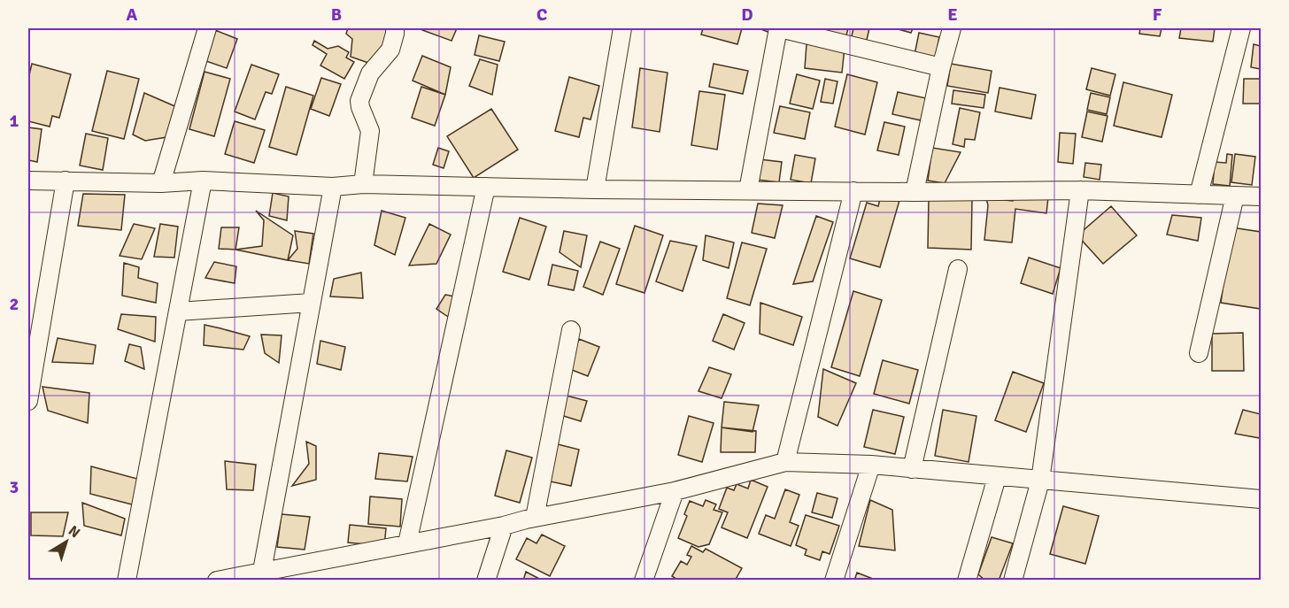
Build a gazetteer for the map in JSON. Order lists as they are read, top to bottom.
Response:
{
  "north": "top right",
  "grid": {
    "columns": [
      "A",
      "B",
      "C",
      "D",
      "E",
      "F"
    ],
    "rows": ["1", "2", "3"]
  }
}
